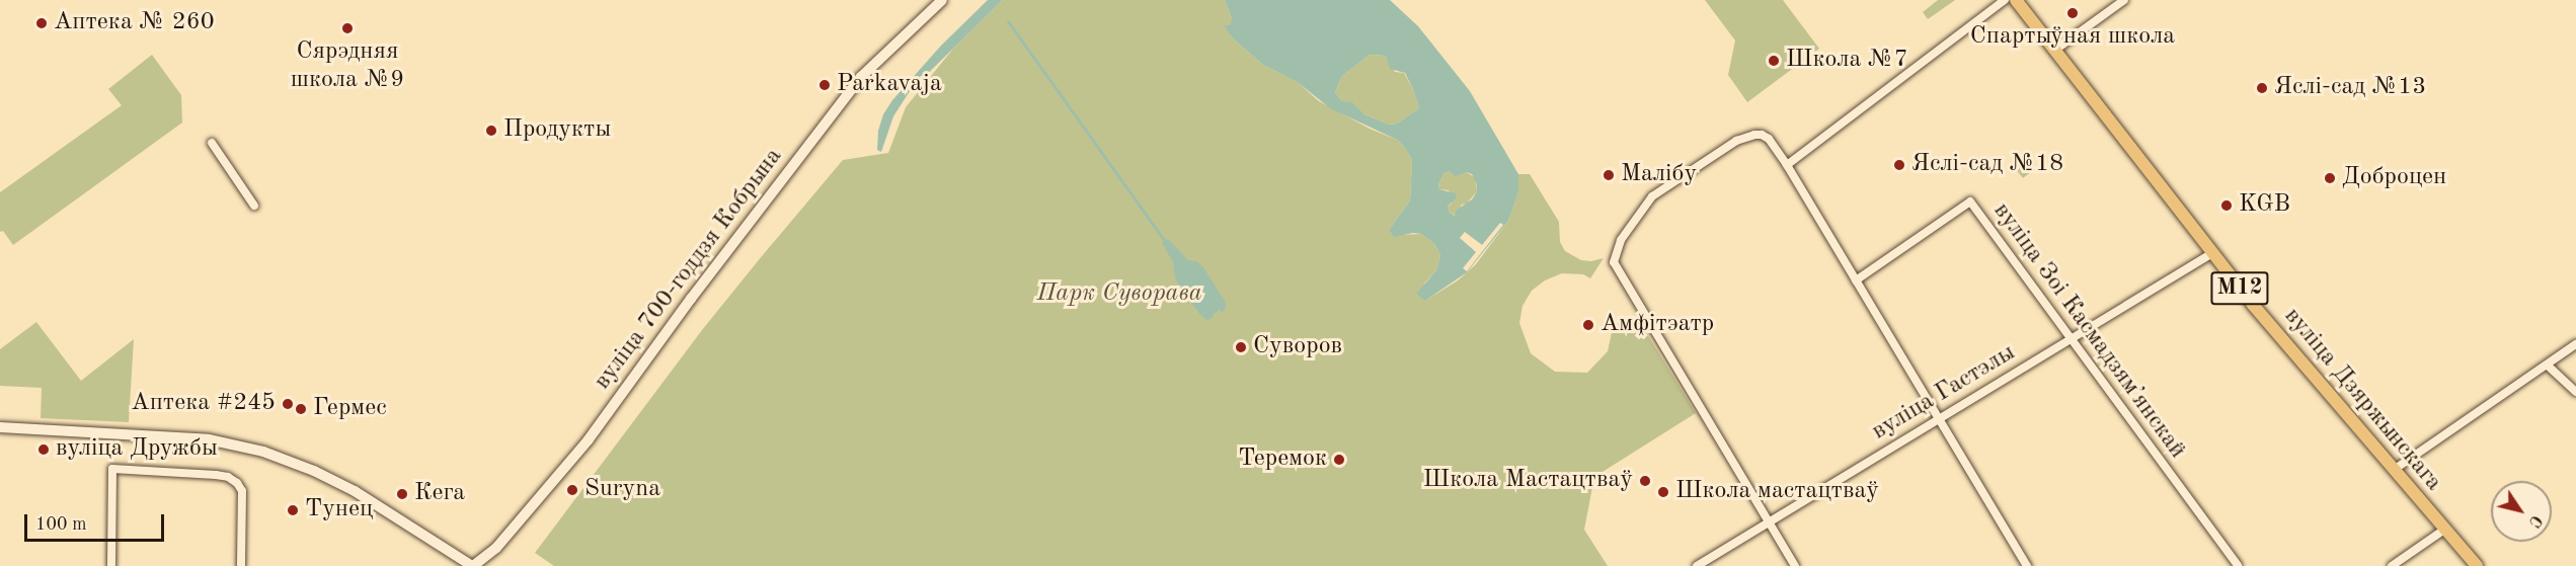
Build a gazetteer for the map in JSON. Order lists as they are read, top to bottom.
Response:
{
  "streets": {
    "main road": ["М12", "вуліца Дзяржынскага"],
    "street": ["вуліца 700-годдзя Кобрына", "вуліца Зоі Касмадзямʼянскай", "вуліца Гастэлы"]
  },
  "crossings": [
    ["вуліца Зоі Касмадзямʼянскай", "вуліца Гастэлы"],
    ["вуліца Гастэлы", "вуліца Дзяржынскага"]
  ],
  "parks": ["Парк Суворава"],
  "places": [
    "Спартыўная школа",
    "Аптека № 260",
    "Сярэдняя школа №9",
    "Школа №7",
    "Parkavaja",
    "Яслі-сад №13",
    "Продукты",
    "Яслі-сад №18",
    "Малібу",
    "Доброцен",
    "KGB",
    "Амфітэатр",
    "Суворов",
    "Аптека #245",
    "Гермес",
    "вуліца Дружбы",
    "Теремок",
    "Школа Мастацтваў",
    "Suryna",
    "Школа мастацтваў",
    "Кега",
    "Тунец"
  ],
  "scale_bar": "100 m",
  "north": "bottom right"
}
